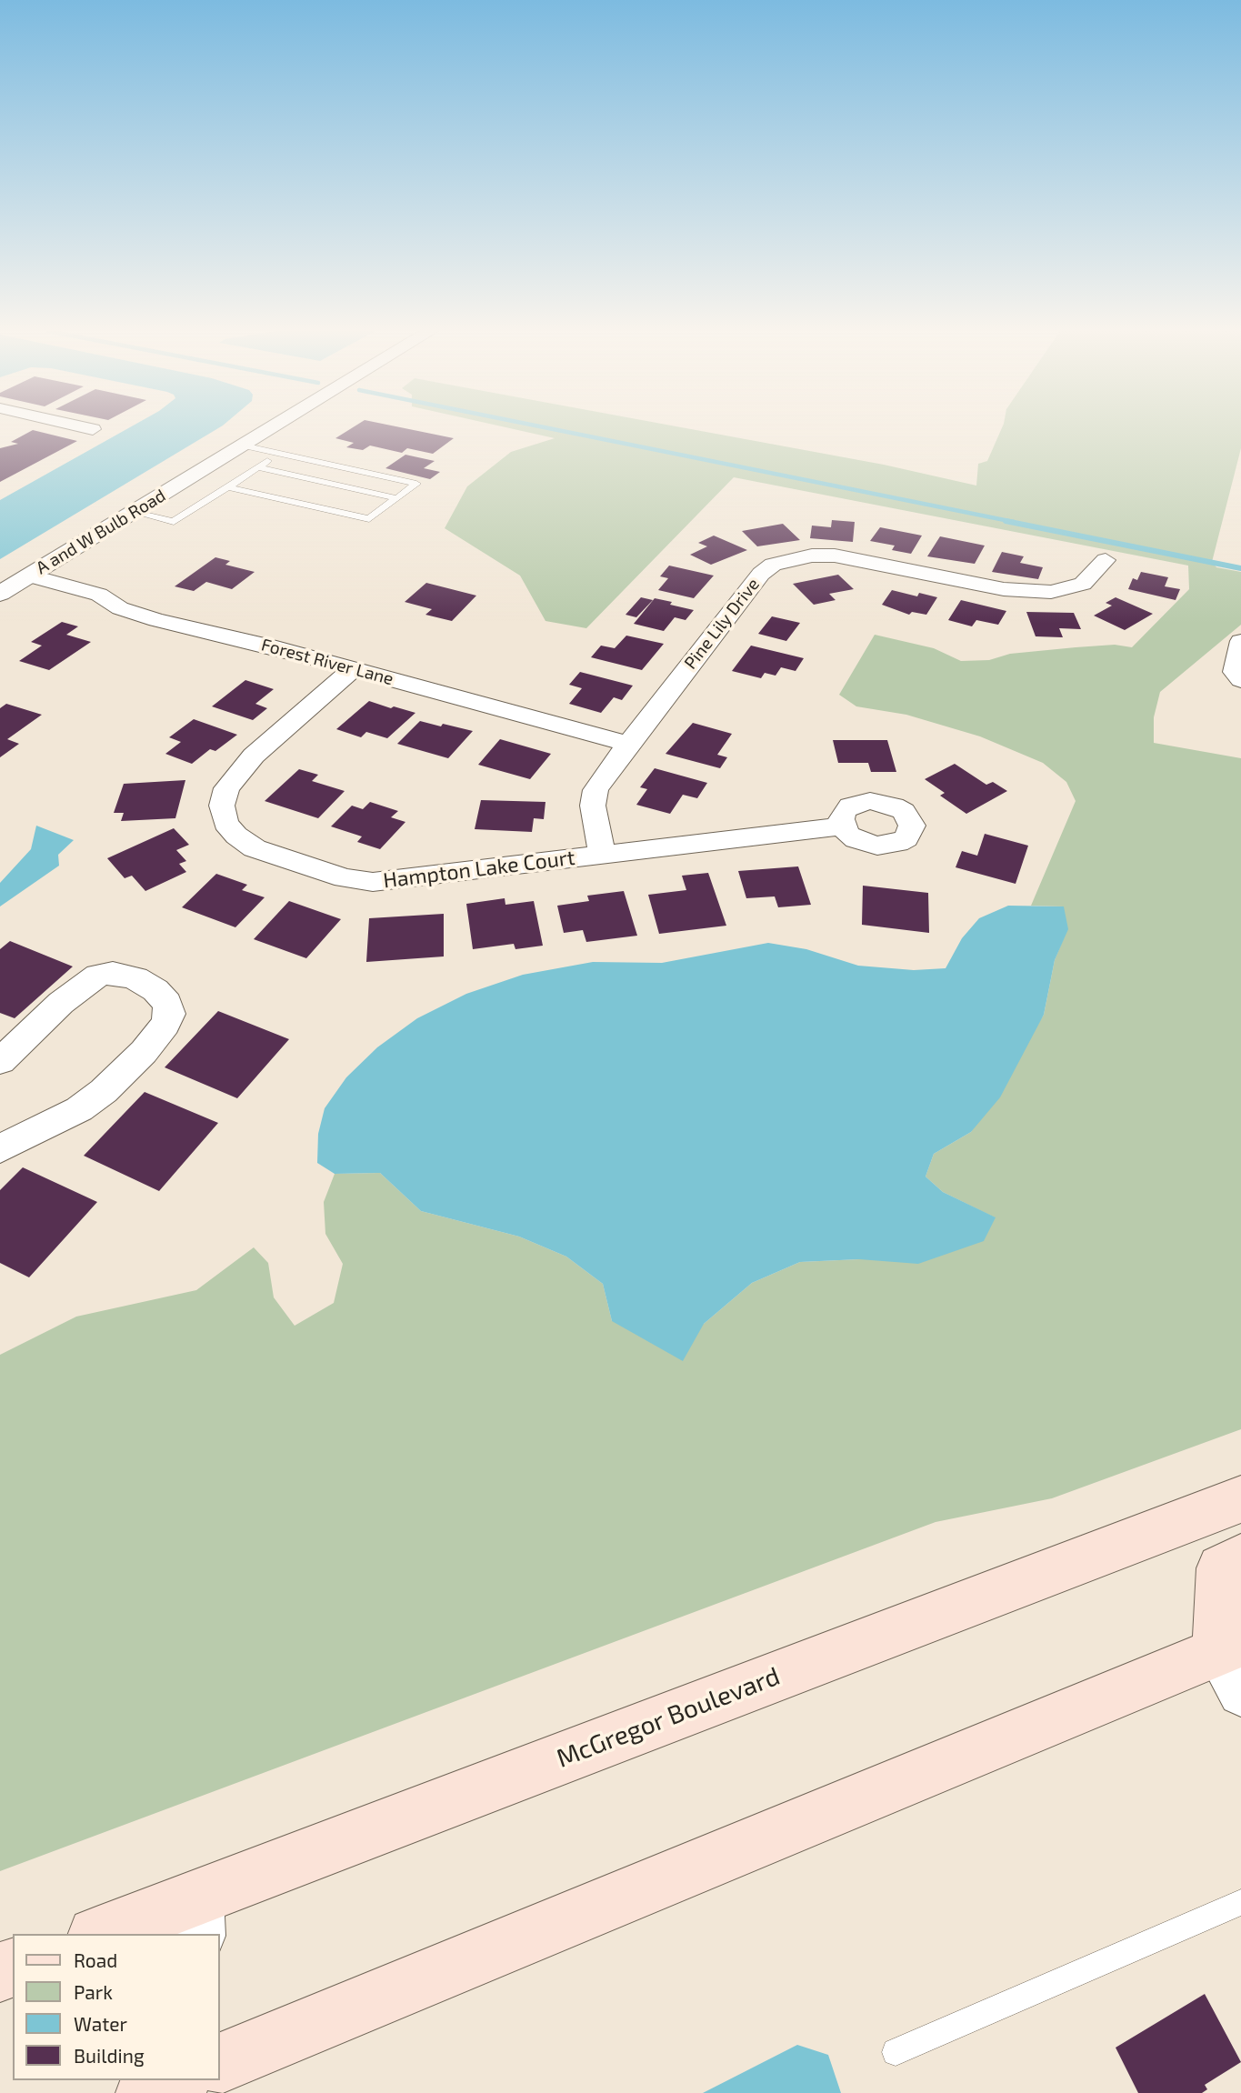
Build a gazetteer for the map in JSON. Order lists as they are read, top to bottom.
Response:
{
  "streets": {
    "main road": ["McGregor Boulevard"],
    "street": [
      "A and W Bulb Road",
      "Pine Lily Drive",
      "Forest River Lane",
      "Hampton Lake Court"
    ]
  },
  "crossings": [
    ["A and W Bulb Road", "Forest River Lane"],
    ["Pine Lily Drive", "Forest River Lane"],
    ["Pine Lily Drive", "Hampton Lake Court"],
    ["Forest River Lane", "Hampton Lake Court"]
  ],
  "legend": [
    "Road",
    "Park",
    "Water",
    "Building"
  ]
}
